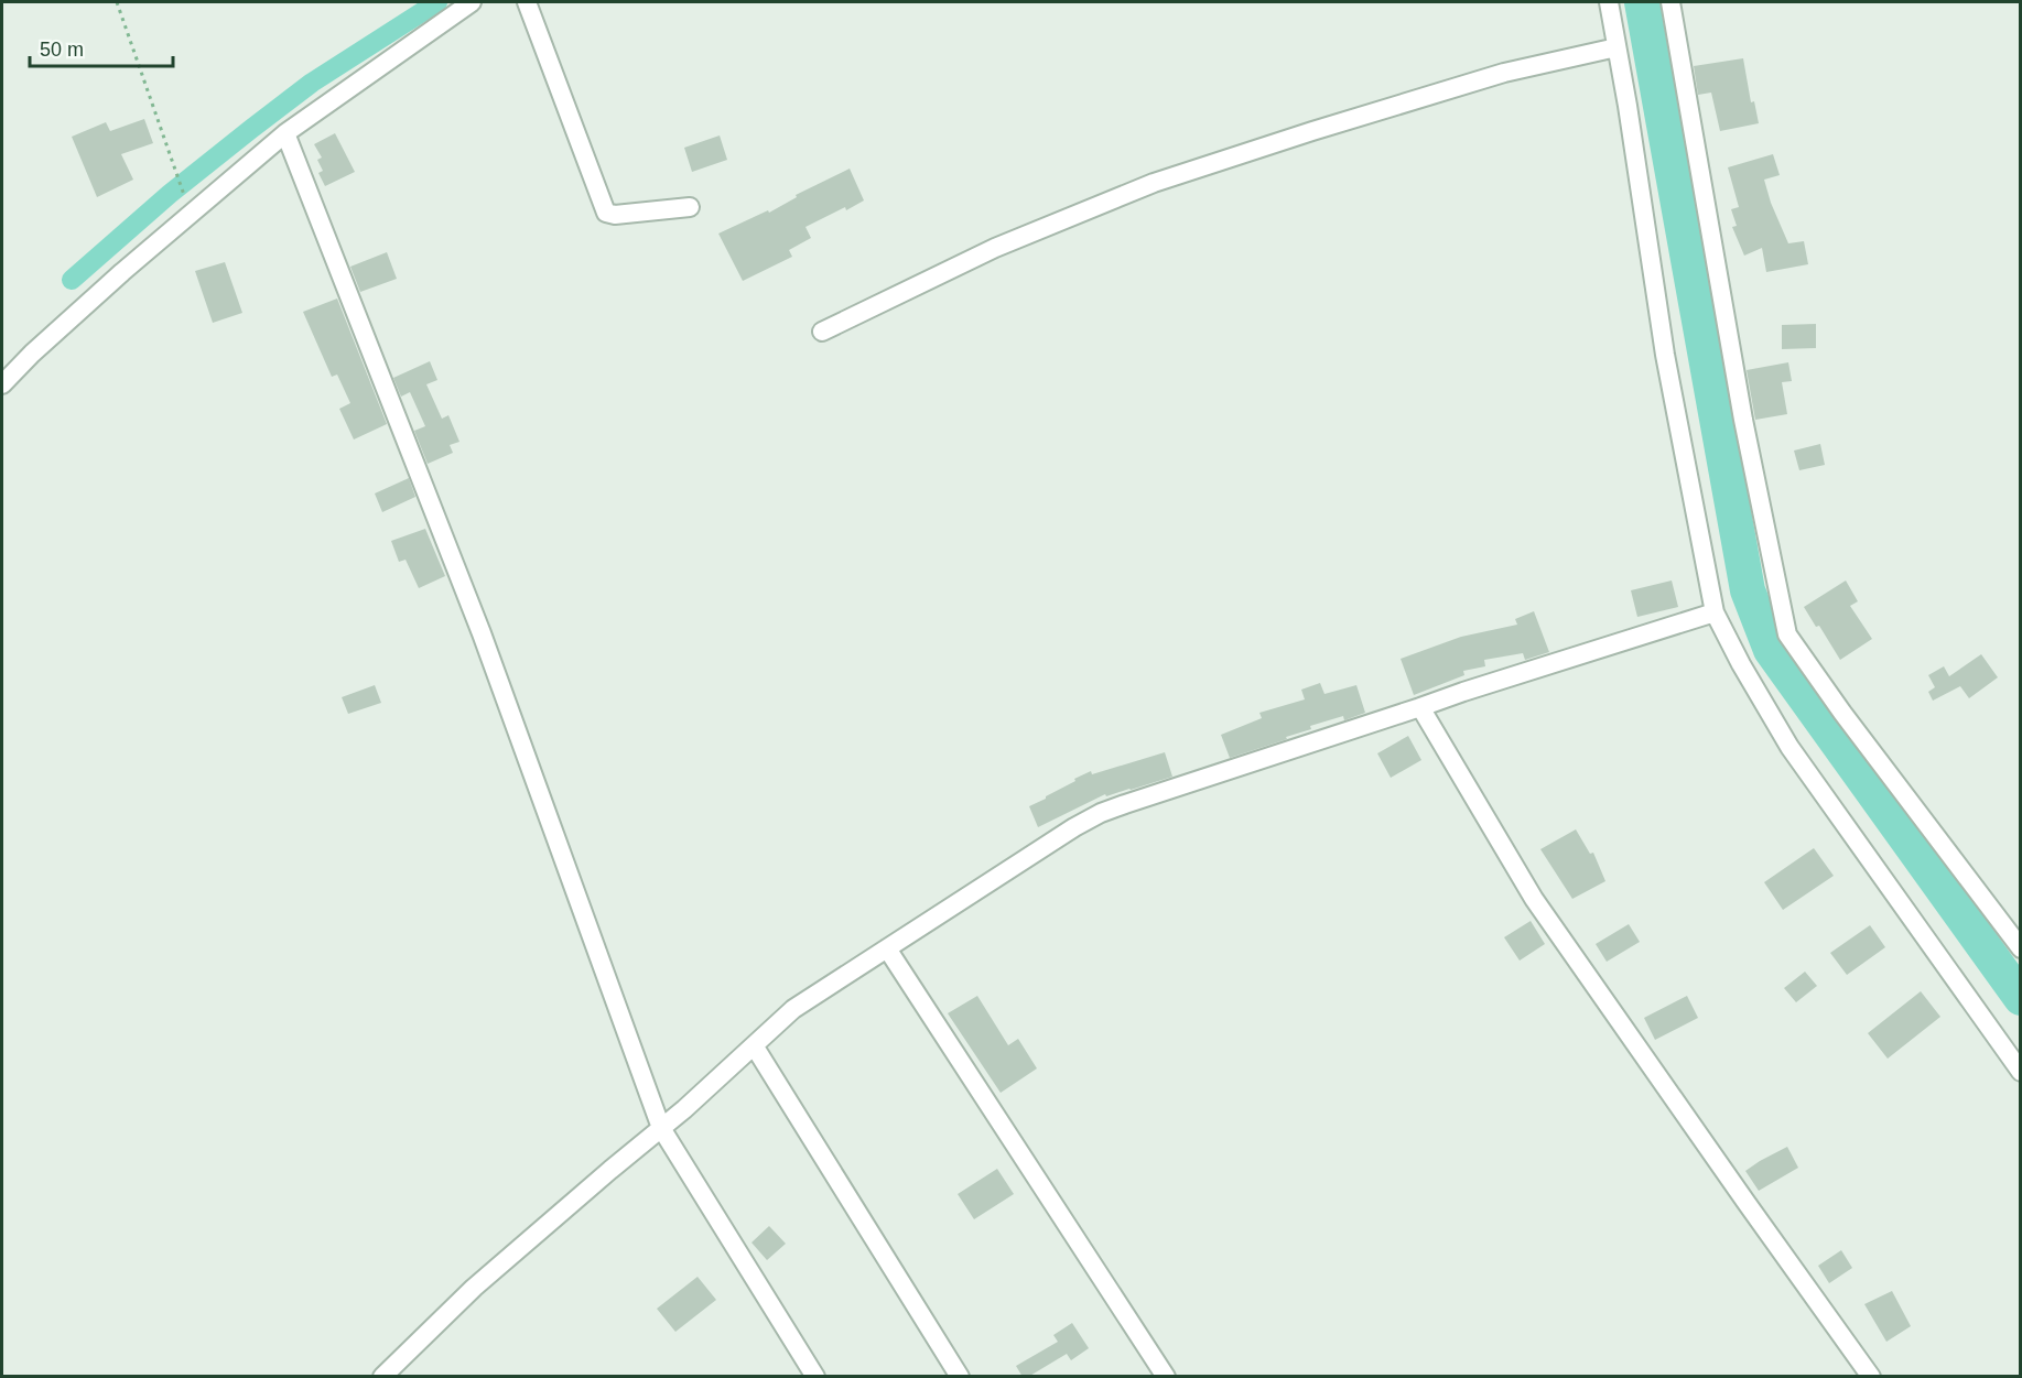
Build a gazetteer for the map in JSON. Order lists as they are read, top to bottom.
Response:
{
  "scale_bar": "50 m"
}
